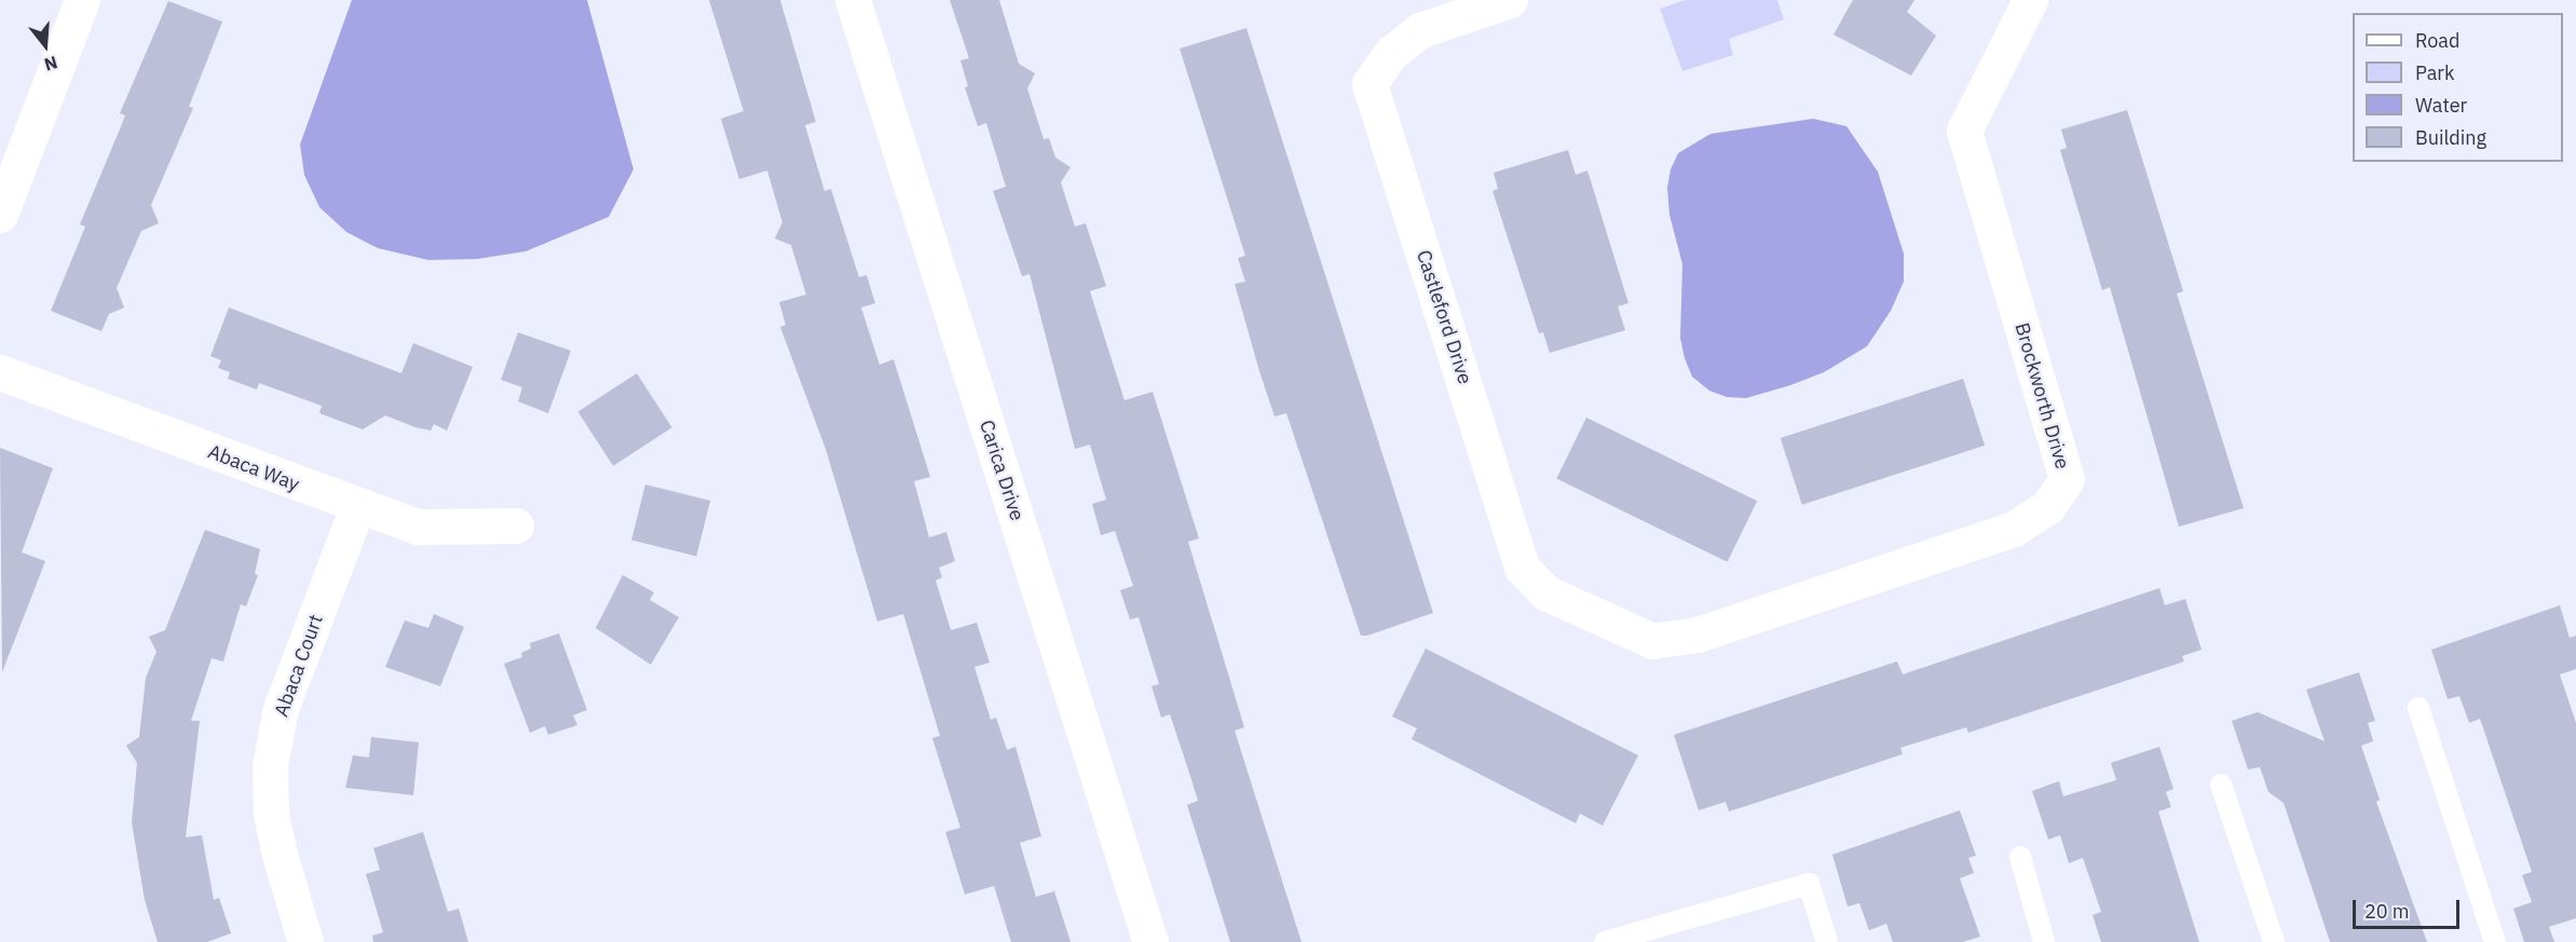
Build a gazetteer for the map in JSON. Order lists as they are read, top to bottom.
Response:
{
  "streets": {
    "street": [
      "Castleford Drive",
      "Brockworth Drive",
      "Abaca Way",
      "Carica Drive",
      "Abaca Court"
    ]
  },
  "crossings": [
    ["Castleford Drive", "Brockworth Drive"],
    ["Abaca Way", "Abaca Court"]
  ],
  "legend": [
    "Road",
    "Park",
    "Water",
    "Building"
  ],
  "scale_bar": "20 m",
  "north": "bottom"
}
